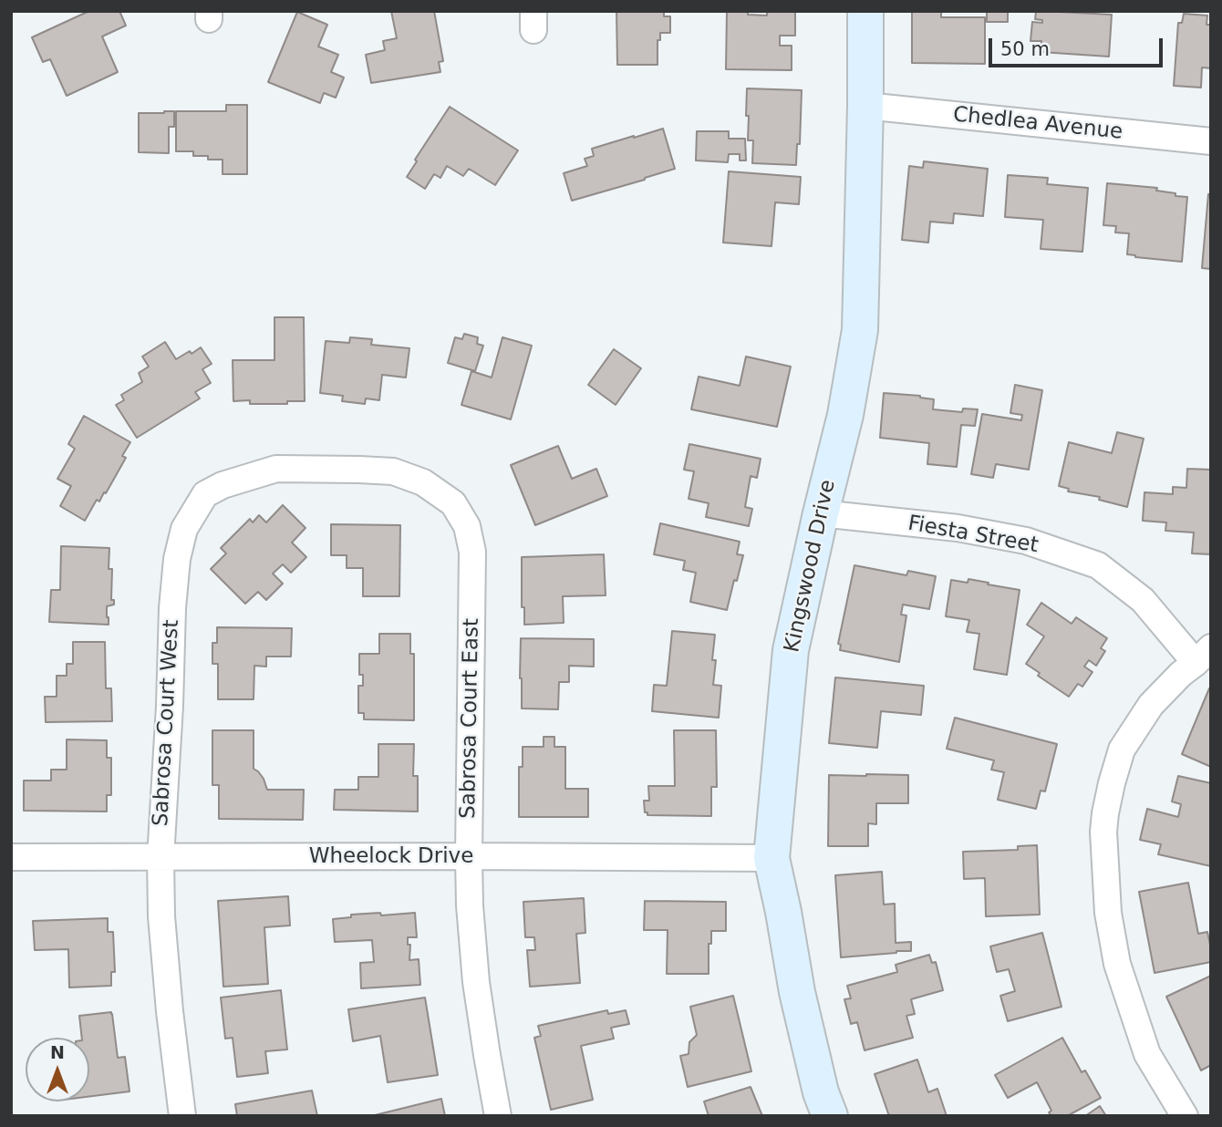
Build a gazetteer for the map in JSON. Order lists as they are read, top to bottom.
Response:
{
  "streets": {
    "street": [
      "Chedlea Avenue",
      "Fiesta Street",
      "Kingswood Drive",
      "Sabrosa Court East",
      "Sabrosa Court West",
      "Wheelock Drive"
    ]
  },
  "crossings": [
    ["Chedlea Avenue", "Kingswood Drive"],
    ["Fiesta Street", "Kingswood Drive"],
    ["Kingswood Drive", "Wheelock Drive"],
    ["Sabrosa Court East", "Sabrosa Court West"],
    ["Sabrosa Court East", "Wheelock Drive"],
    ["Sabrosa Court West", "Wheelock Drive"]
  ],
  "scale_bar": "50 m",
  "north": "top"
}
